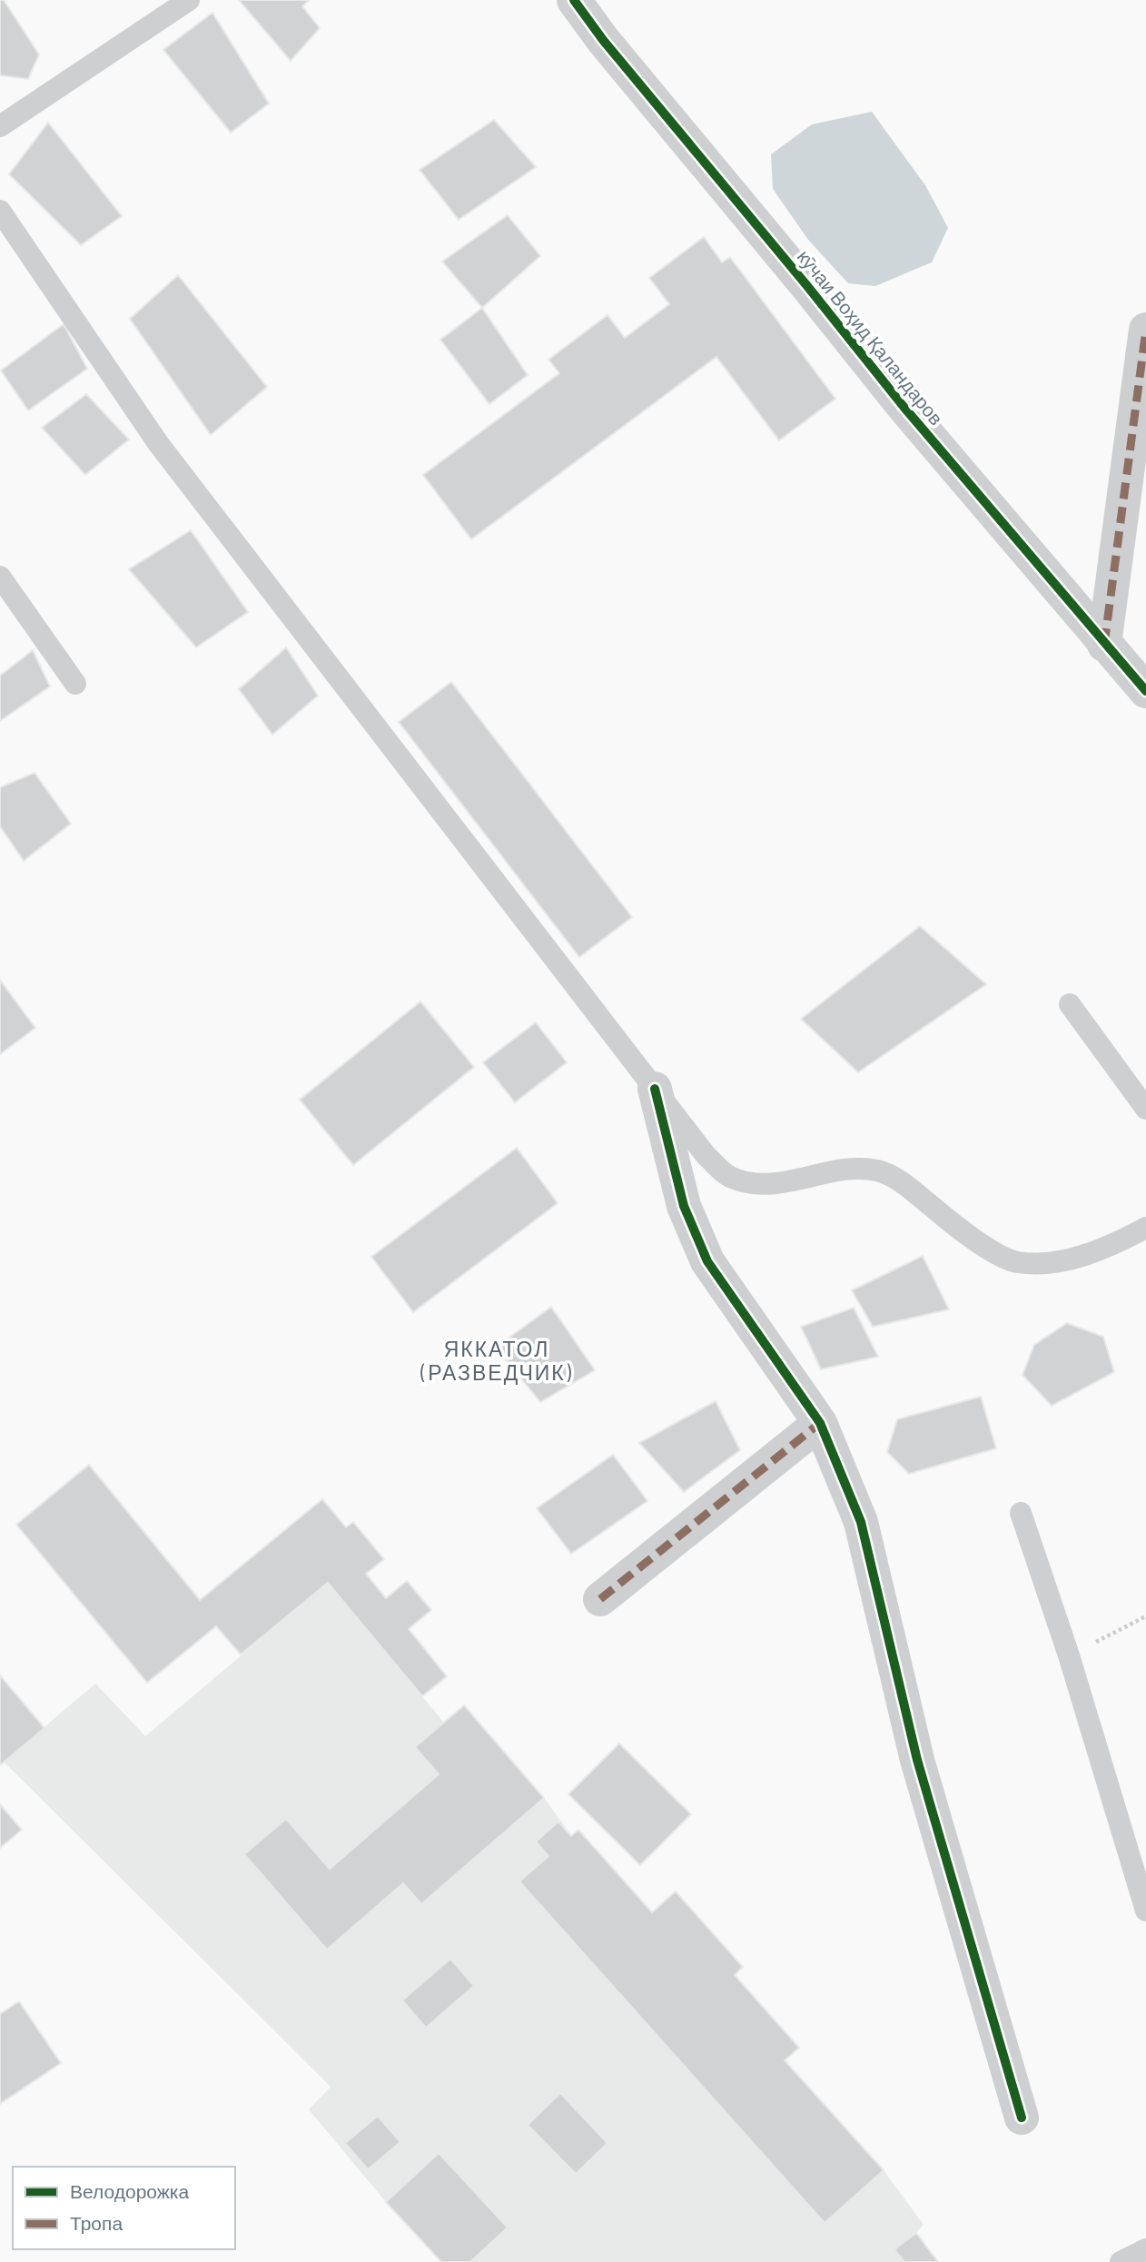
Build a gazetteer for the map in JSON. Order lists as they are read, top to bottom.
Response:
{
  "streets": {
    "street": ["кӯчаи Воҳид Қаландаров"]
  },
  "districts": ["ЯККАТОЛ (РАЗВЕДЧИК)"],
  "legend": ["Велодорожка", "Тропа"]
}
